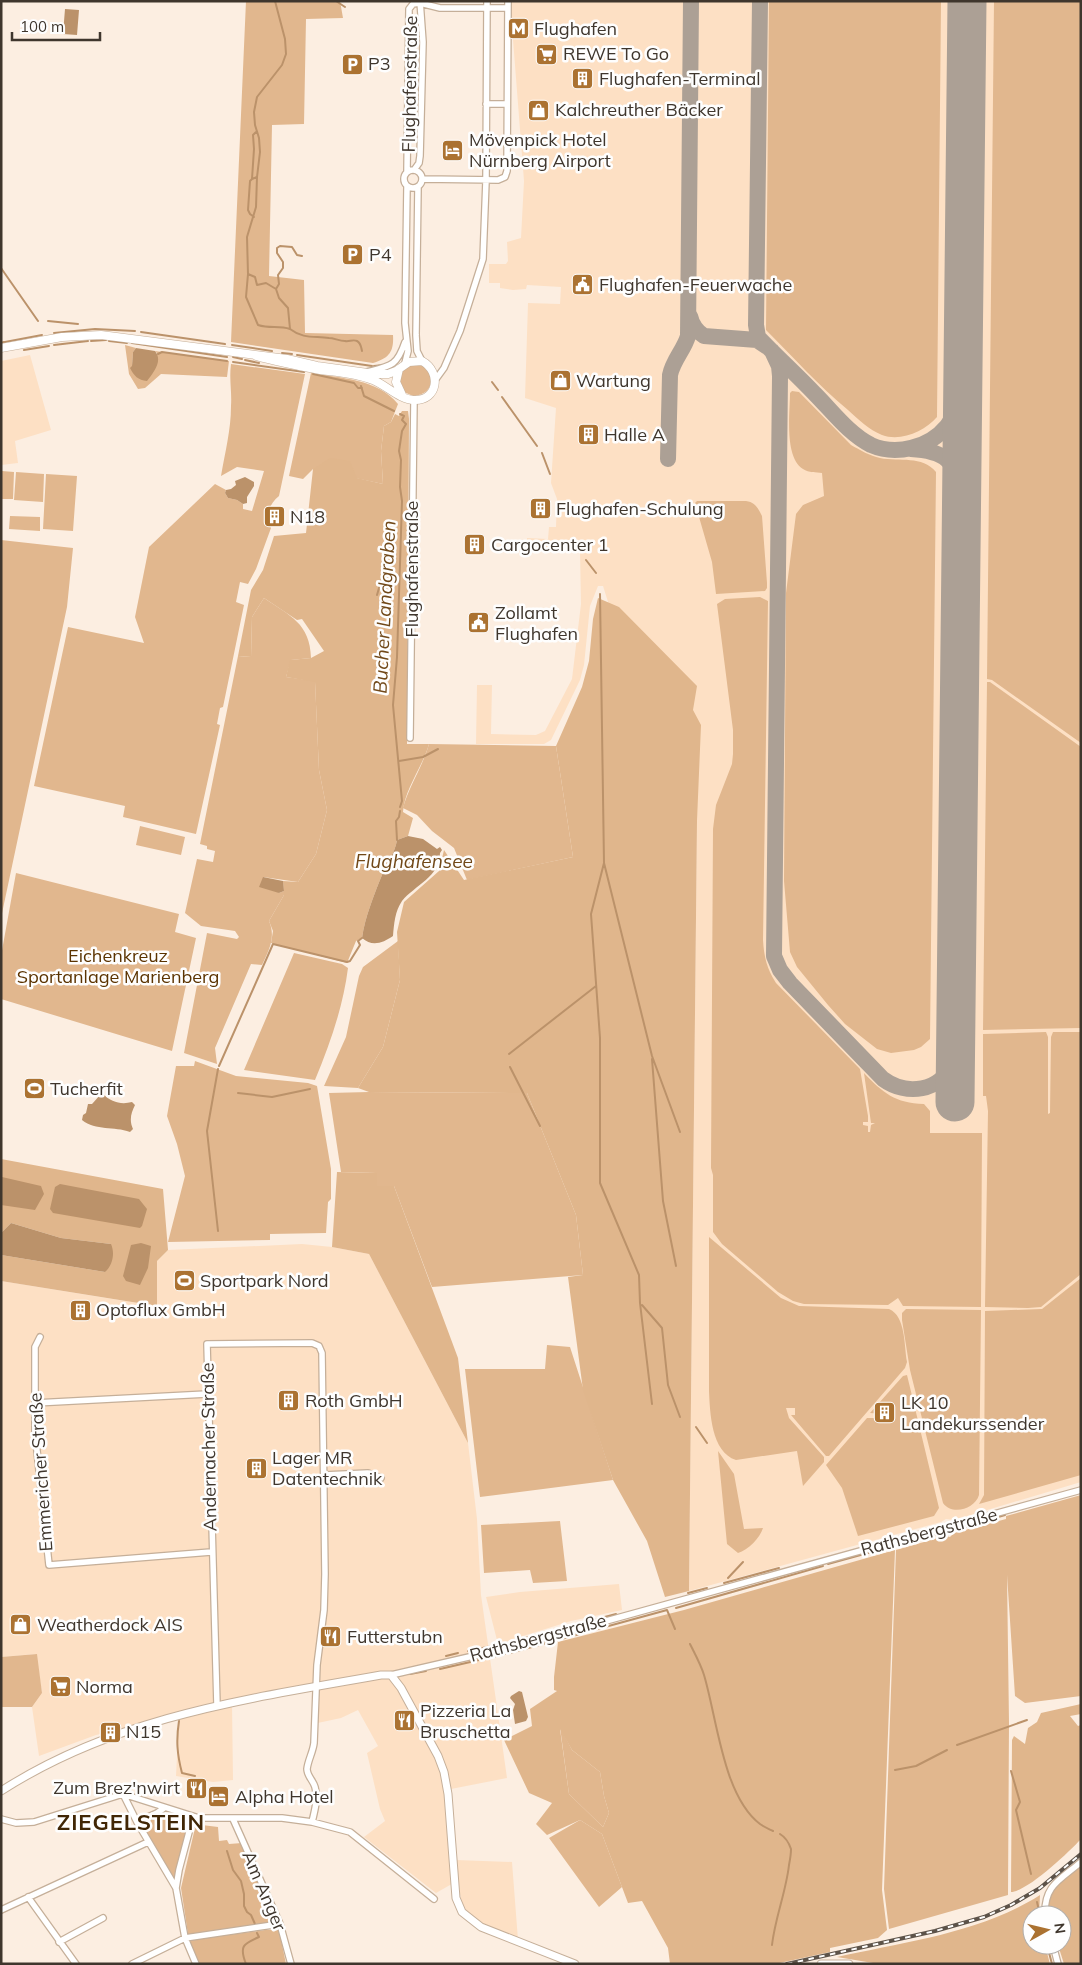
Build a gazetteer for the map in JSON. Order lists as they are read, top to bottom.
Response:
{
  "streets": {
    "main road": ["Flughafenstraße"],
    "street": [
      "Andernacher Straße",
      "Emmericher Straße",
      "Rathsbergstraße",
      "Am Anger"
    ]
  },
  "crossings": [
    ["Andernacher Straße", "Emmericher Straße"],
    ["Andernacher Straße", "Rathsbergstraße"]
  ],
  "districts": ["ZIEGELSTEIN"],
  "water": ["Bucher Landgraben", "Flughafensee"],
  "parks": ["Eichenkreuz Sportanlage Marienberg"],
  "places": {
    "metro station": ["Flughafen"],
    "supermarket": ["REWE To Go", "Norma"],
    "parking": ["P3", "P4"],
    "building": [
      "Flughafen-Terminal",
      "Halle A",
      "Flughafen-Schulung",
      "N18",
      "Cargocenter 1",
      "Optoflux GmbH",
      "Roth GmbH",
      "LK 10 Landekurssender",
      "Lager MR Datentechnik",
      "N15"
    ],
    "shop": ["Kalchreuther Bäcker", "Wartung", "Weatherdock AIS"],
    "hotel": ["Mövenpick Hotel Nürnberg Airport", "Alpha Hotel"],
    "public building": ["Flughafen-Feuerwache", "Zollamt Flughafen"],
    "sports": ["Tucherfit", "Sportpark Nord"],
    "restaurant": ["Futterstubn", "Pizzeria La Bruschetta", "Zum Brez'nwirt"]
  },
  "scale_bar": "100 m",
  "north": "right"
}
